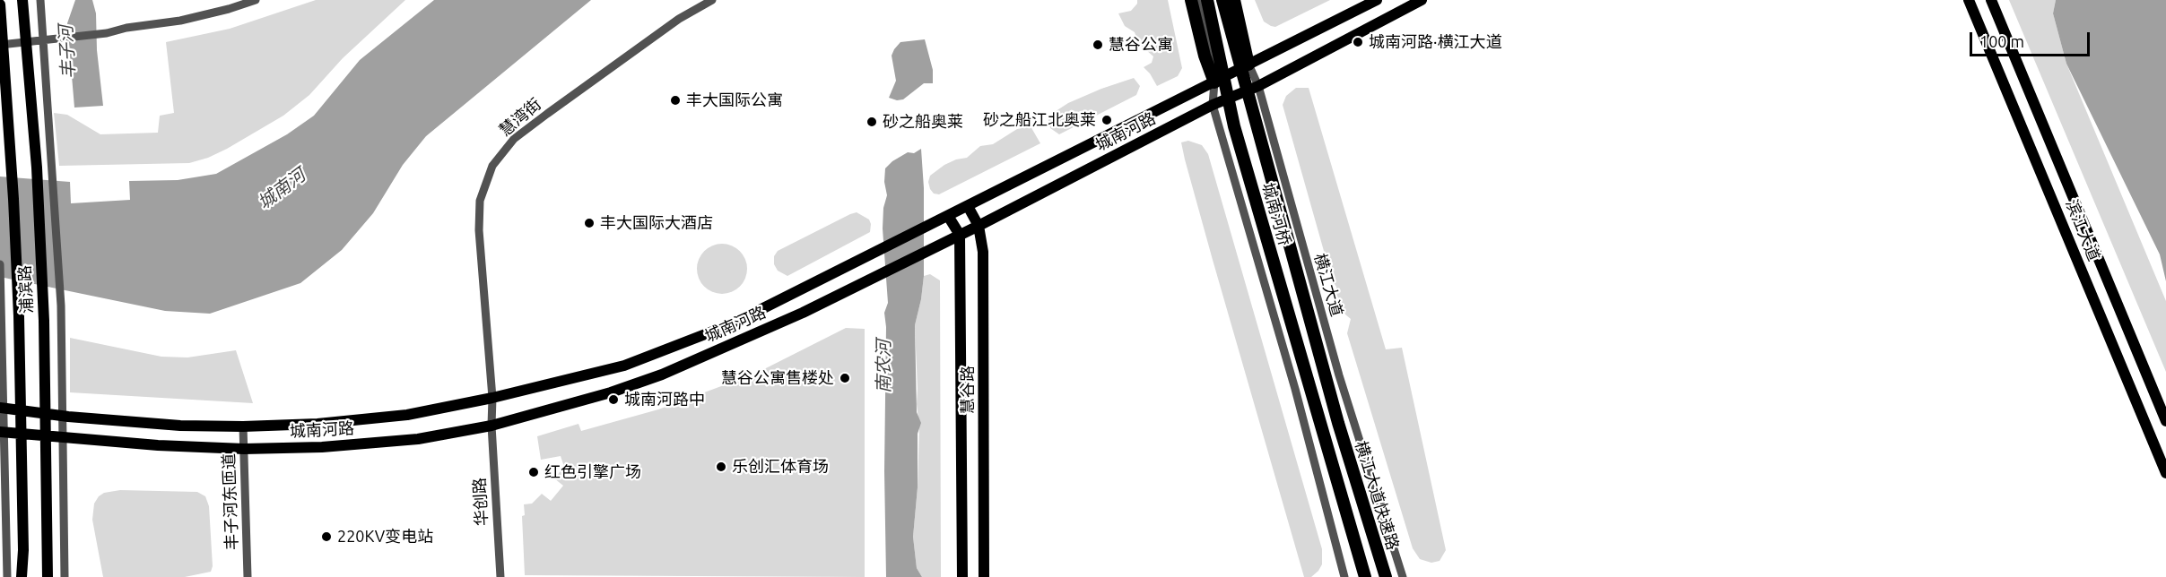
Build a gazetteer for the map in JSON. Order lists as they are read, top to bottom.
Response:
{
  "streets": {
    "highway": ["城南河桥", "横江大道快速路"],
    "main road": [
      "城南河路",
      "滨江大道",
      "浦滨路",
      "慧谷路"
    ],
    "street": [
      "慧湾街",
      "横江大道",
      "丰子河东匝道",
      "华创路"
    ]
  },
  "crossings": [
    ["慧湾街", "城南河路"],
    ["慧湾街", "华创路"],
    ["城南河路", "横江大道"],
    ["城南河路", "慧谷路"],
    ["城南河路", "丰子河东匝道"],
    ["城南河路", "华创路"],
    ["城南河桥", "横江大道快速路"]
  ],
  "water": ["丰子河", "城南河", "南农河"],
  "places": [
    "城南河路·横江大道",
    "慧谷公寓",
    "丰大国际公寓",
    "砂之船江北奥莱",
    "砂之船奥莱",
    "丰大国际大酒店",
    "慧谷公寓售楼处",
    "城南河路中",
    "乐创汇体育场",
    "红色引擎广场",
    "220KV变电站"
  ],
  "scale_bar": "100 m"
}
